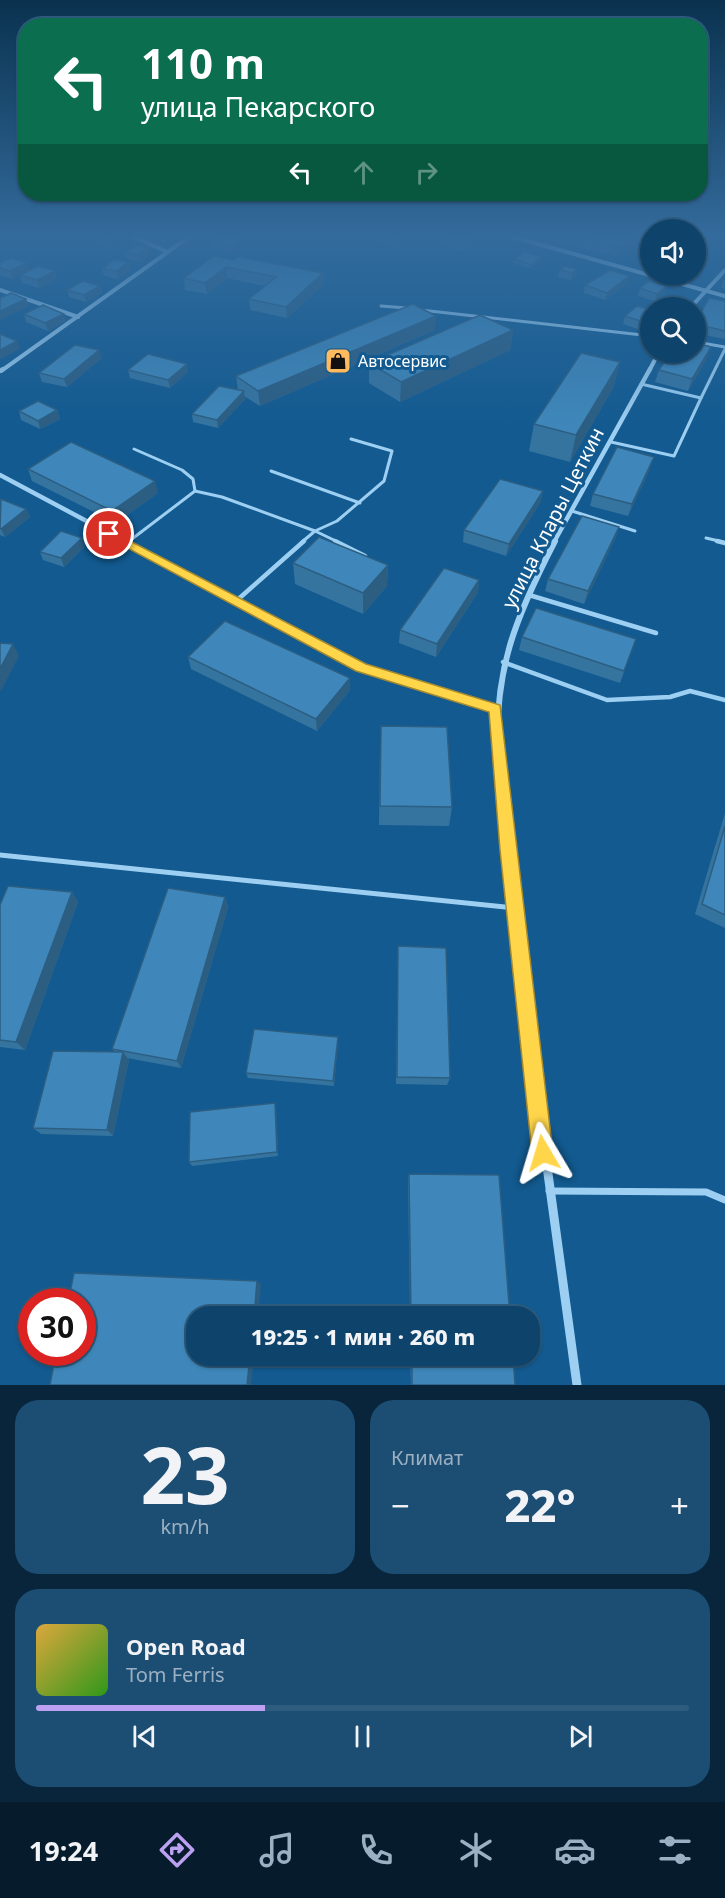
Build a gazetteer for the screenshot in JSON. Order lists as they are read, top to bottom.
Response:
{
  "streets": {
    "street": ["улица Клары Цеткин"]
  },
  "places": {
    "shop": ["Автосервис"]
  },
  "page": {
    "turn": ["110 m", "улица Пекарского"],
    "limit": "30",
    "trip": "19:25 · 1 мин · 260 m",
    "tile": [
      ["23", "km/h"],
      "Климат"
    ],
    "heat": ["−", "22°", "+"],
    "song": ["Open Road", "Tom Ferris"],
    "tabs": "19:24"
  }
}
